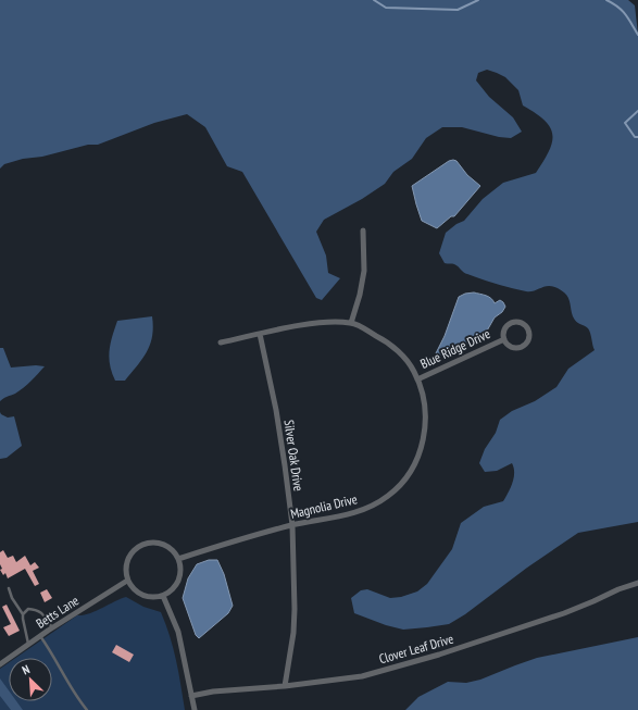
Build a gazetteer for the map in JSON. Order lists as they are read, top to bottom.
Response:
{
  "streets": {
    "street": [
      "Blue Ridge Drive",
      "Silver Oak Drive",
      "Magnolia Drive",
      "Betts Lane",
      "Clover Leaf Drive"
    ]
  },
  "crossings": [
    ["Blue Ridge Drive", "Magnolia Drive"],
    ["Silver Oak Drive", "Magnolia Drive"],
    ["Silver Oak Drive", "Clover Leaf Drive"],
    ["Magnolia Drive", "Betts Lane"]
  ],
  "north": "top left"
}
